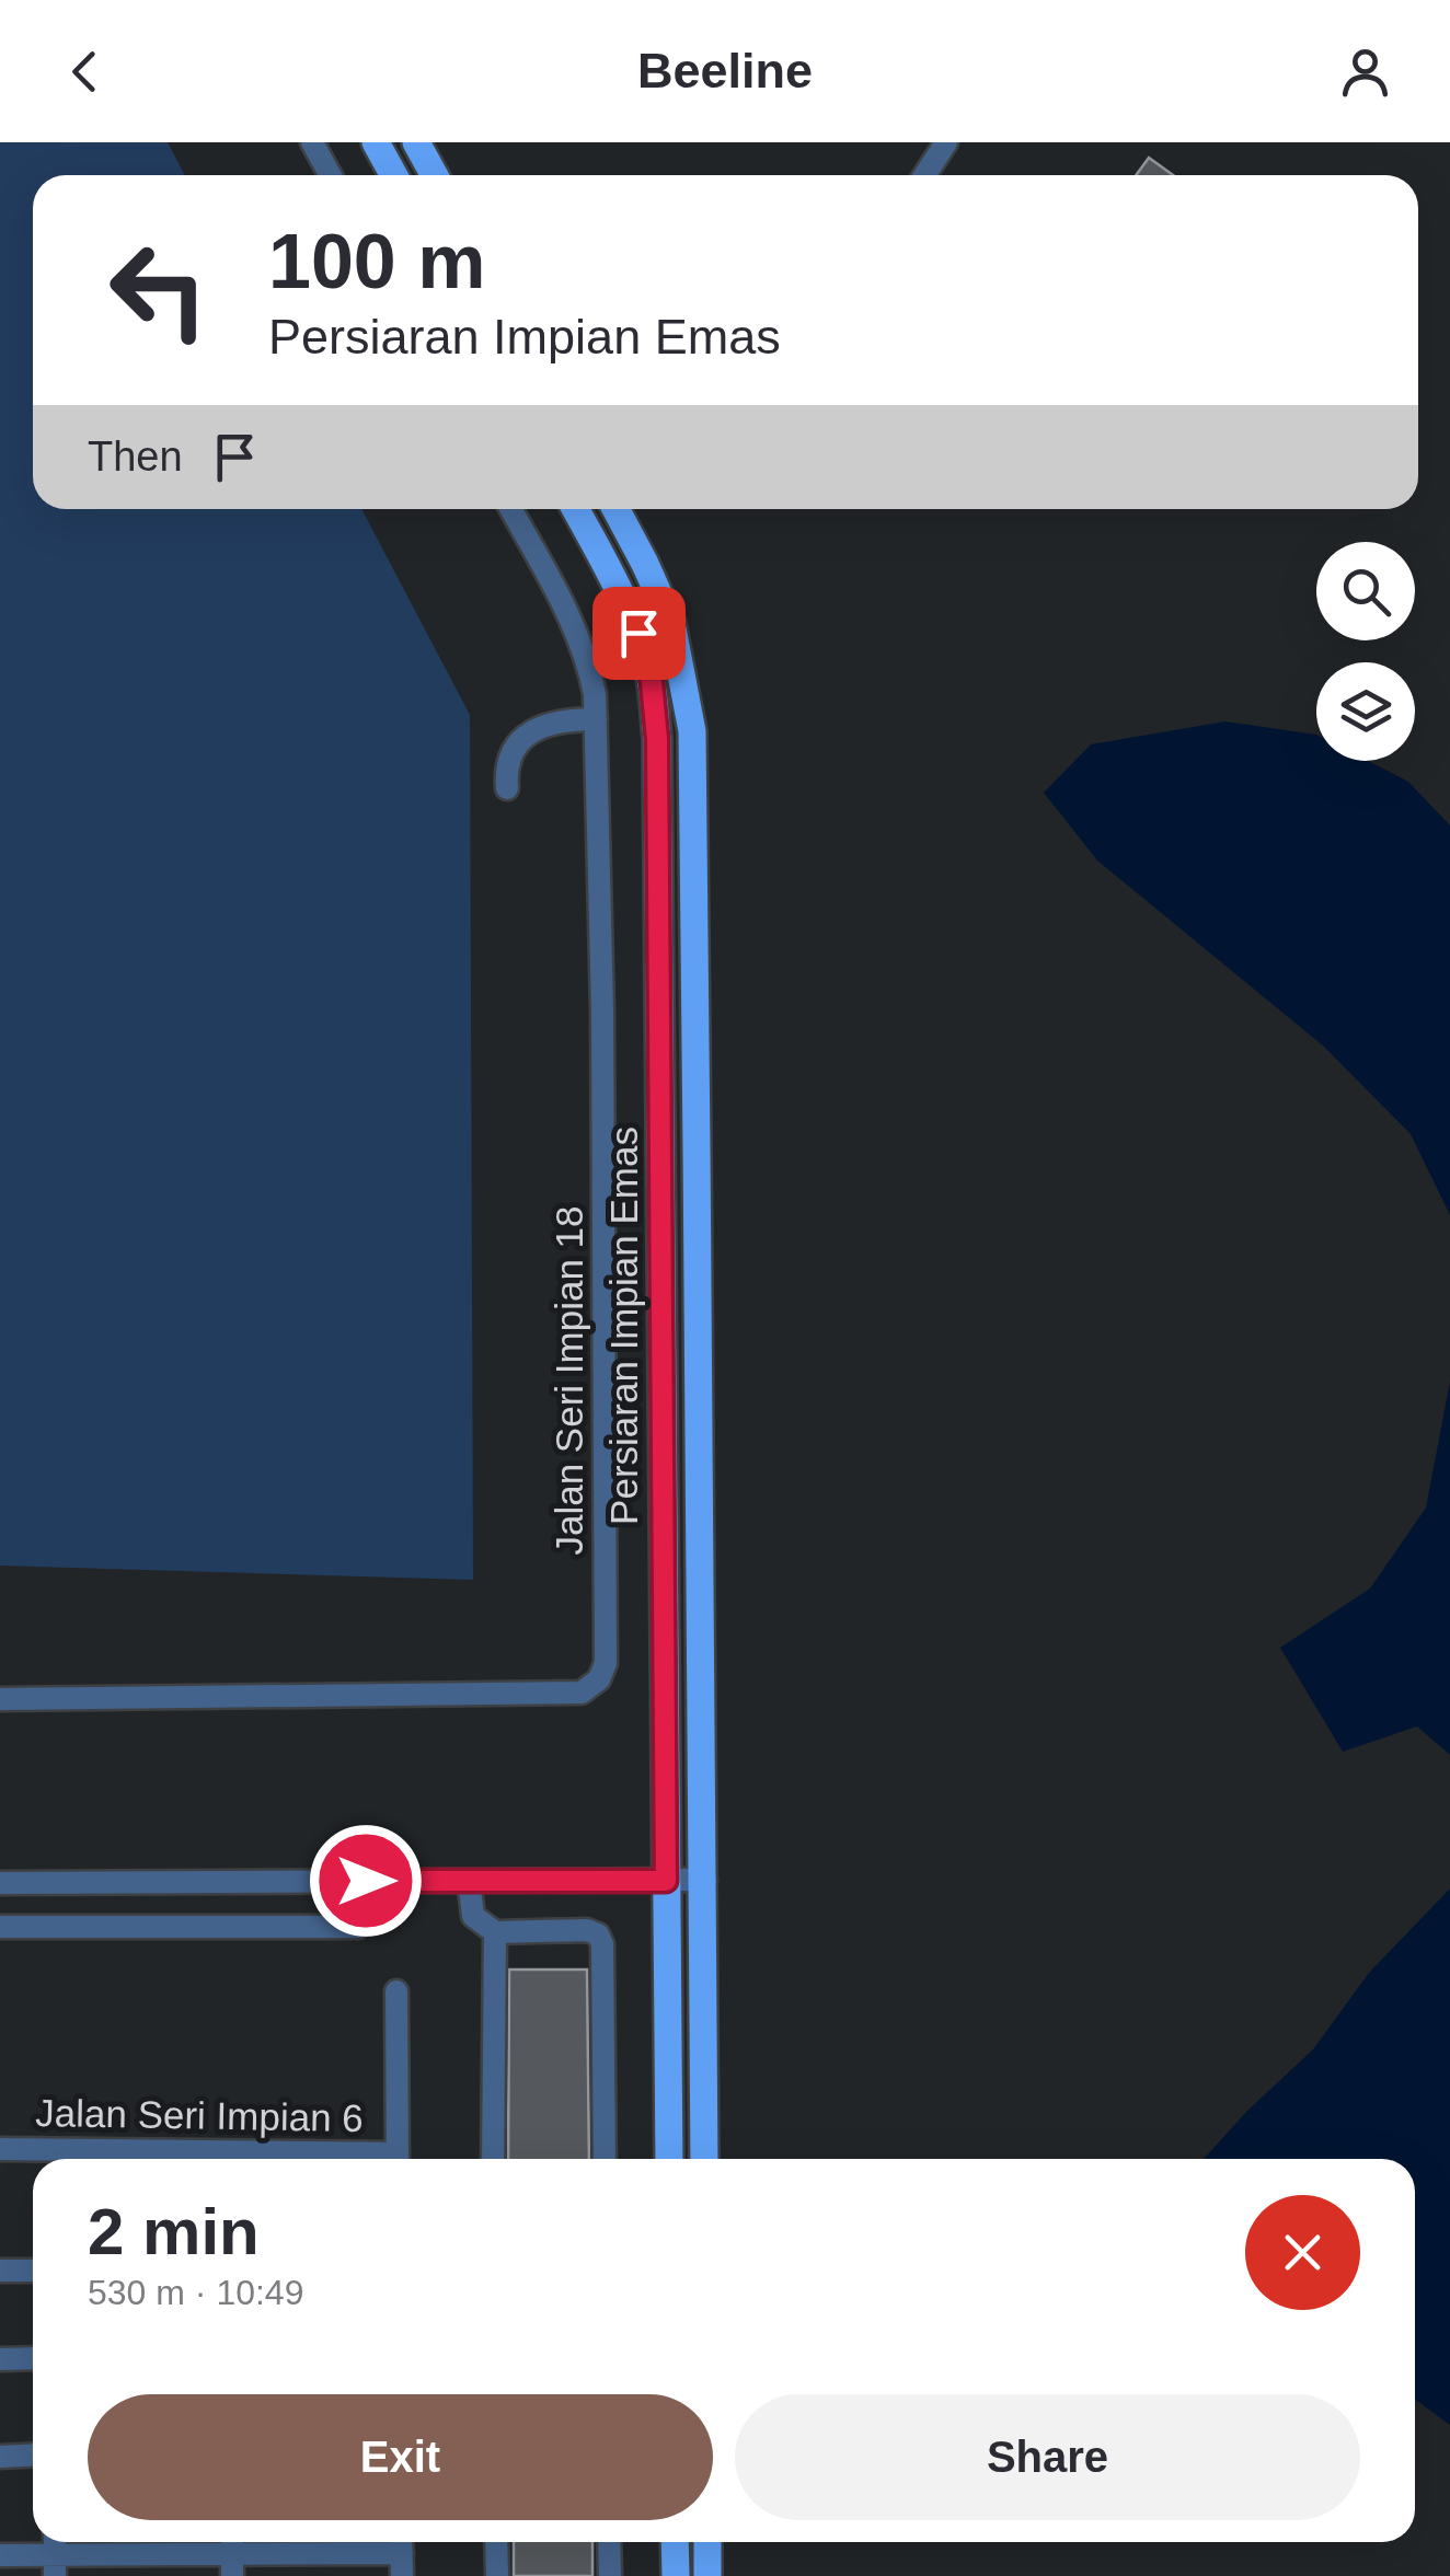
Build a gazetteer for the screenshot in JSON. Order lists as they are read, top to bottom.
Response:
{
  "streets": {
    "main road": ["Persiaran Impian Emas"],
    "street": ["Jalan Seri Impian 18", "Jalan Seri Impian 6"]
  },
  "page": {
    "header": "Beeline",
    "turn": ["100 m", "Persiaran Impian Emas"],
    "then": "Then",
    "heading": ["2 min", "530 m · 10:49"],
    "buttons": ["Exit", "Share"]
  }
}
